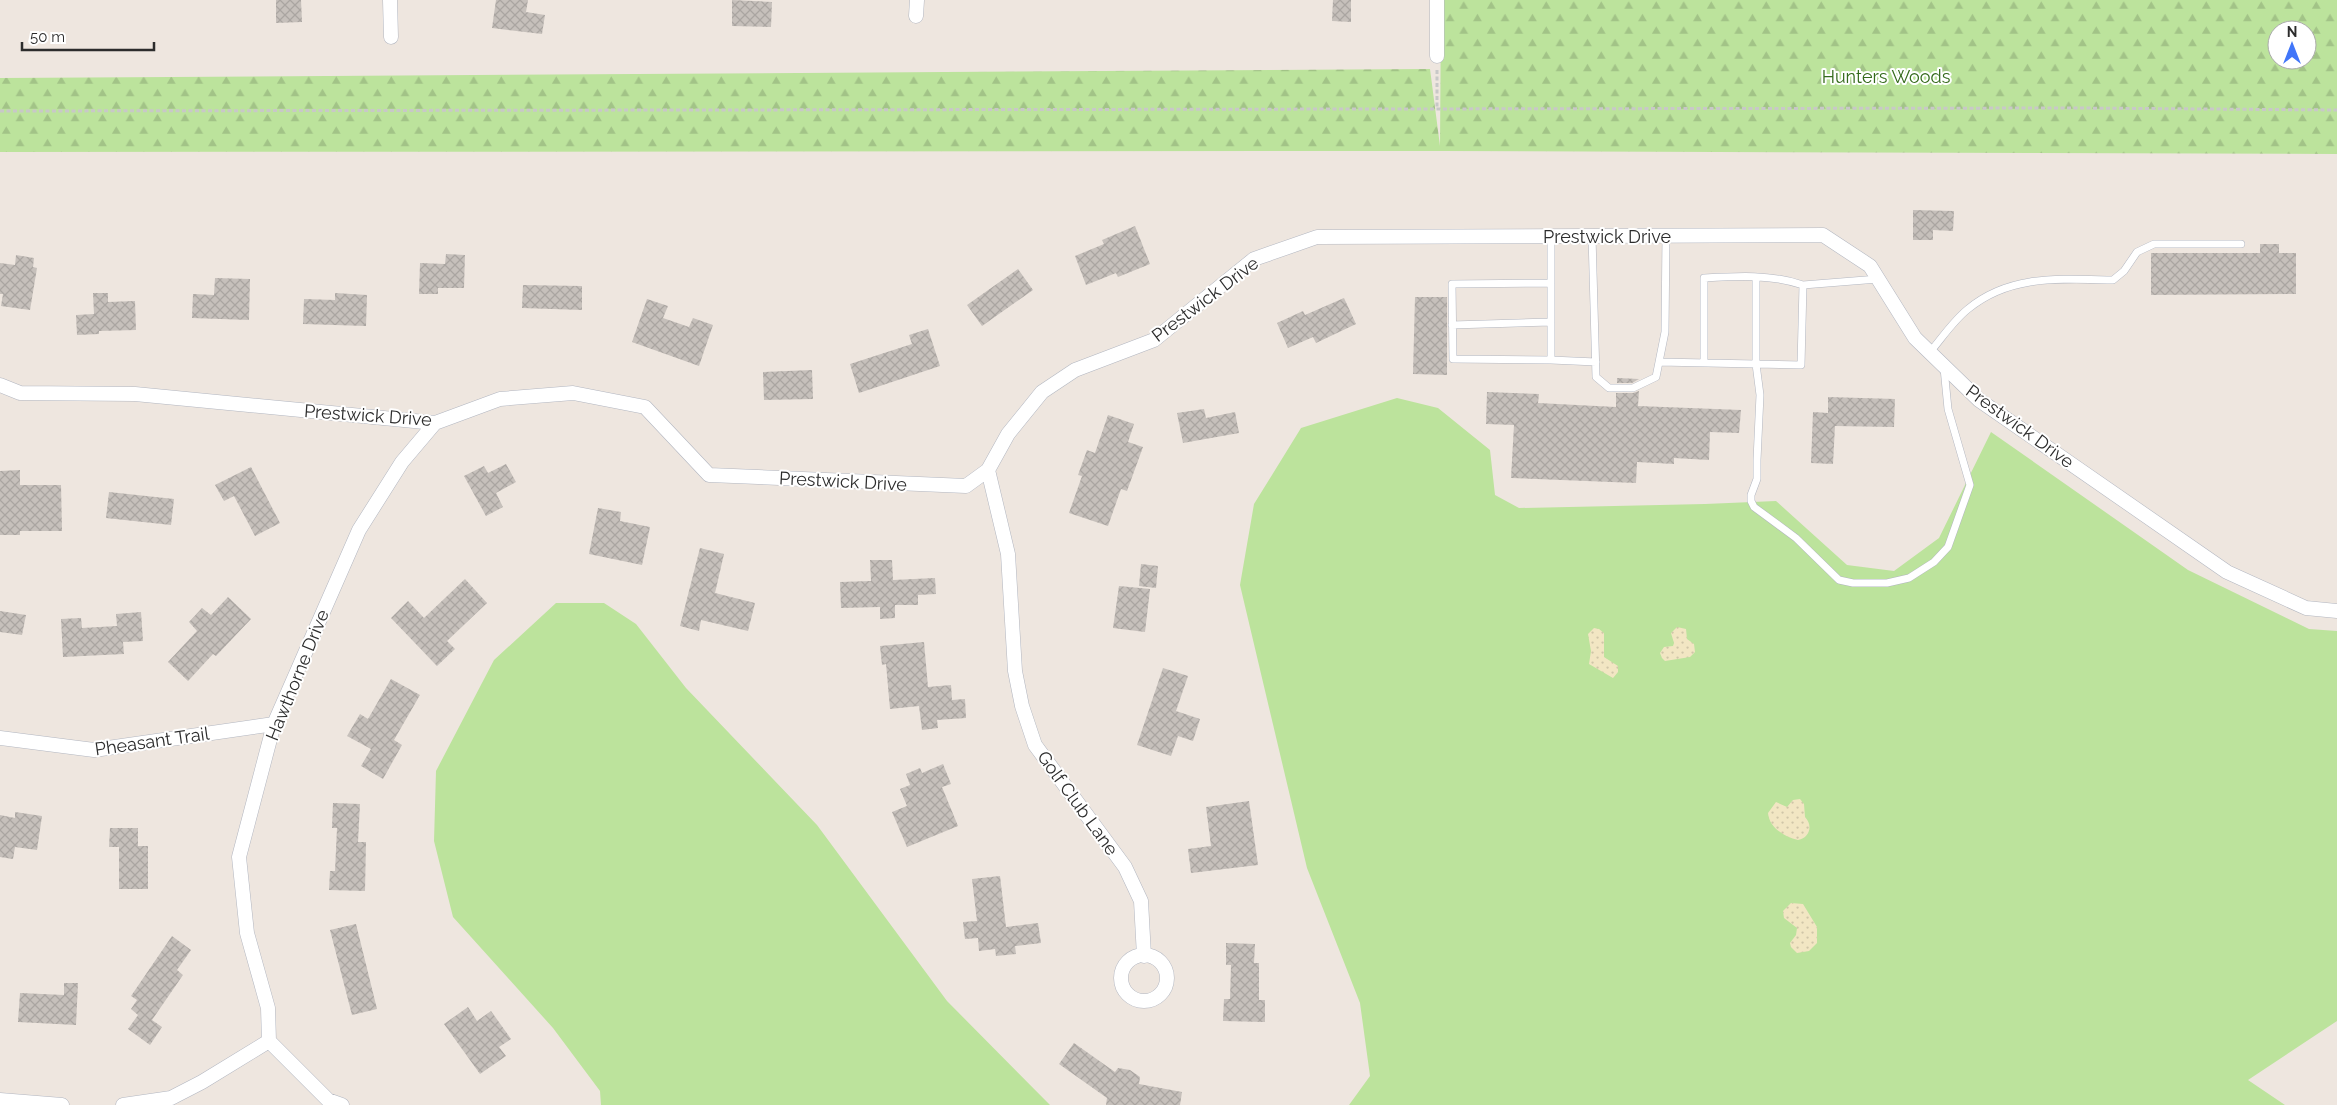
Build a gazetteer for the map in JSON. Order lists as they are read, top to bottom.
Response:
{
  "streets": {
    "street": [
      "Prestwick Drive",
      "Hawthorne Drive",
      "Pheasant Trail",
      "Golf Club Lane"
    ]
  },
  "crossings": [
    ["Prestwick Drive", "Hawthorne Drive"],
    ["Prestwick Drive", "Golf Club Lane"],
    ["Hawthorne Drive", "Pheasant Trail"]
  ],
  "parks": ["Hunters Woods"],
  "scale_bar": "50 m",
  "north": "top"
}
